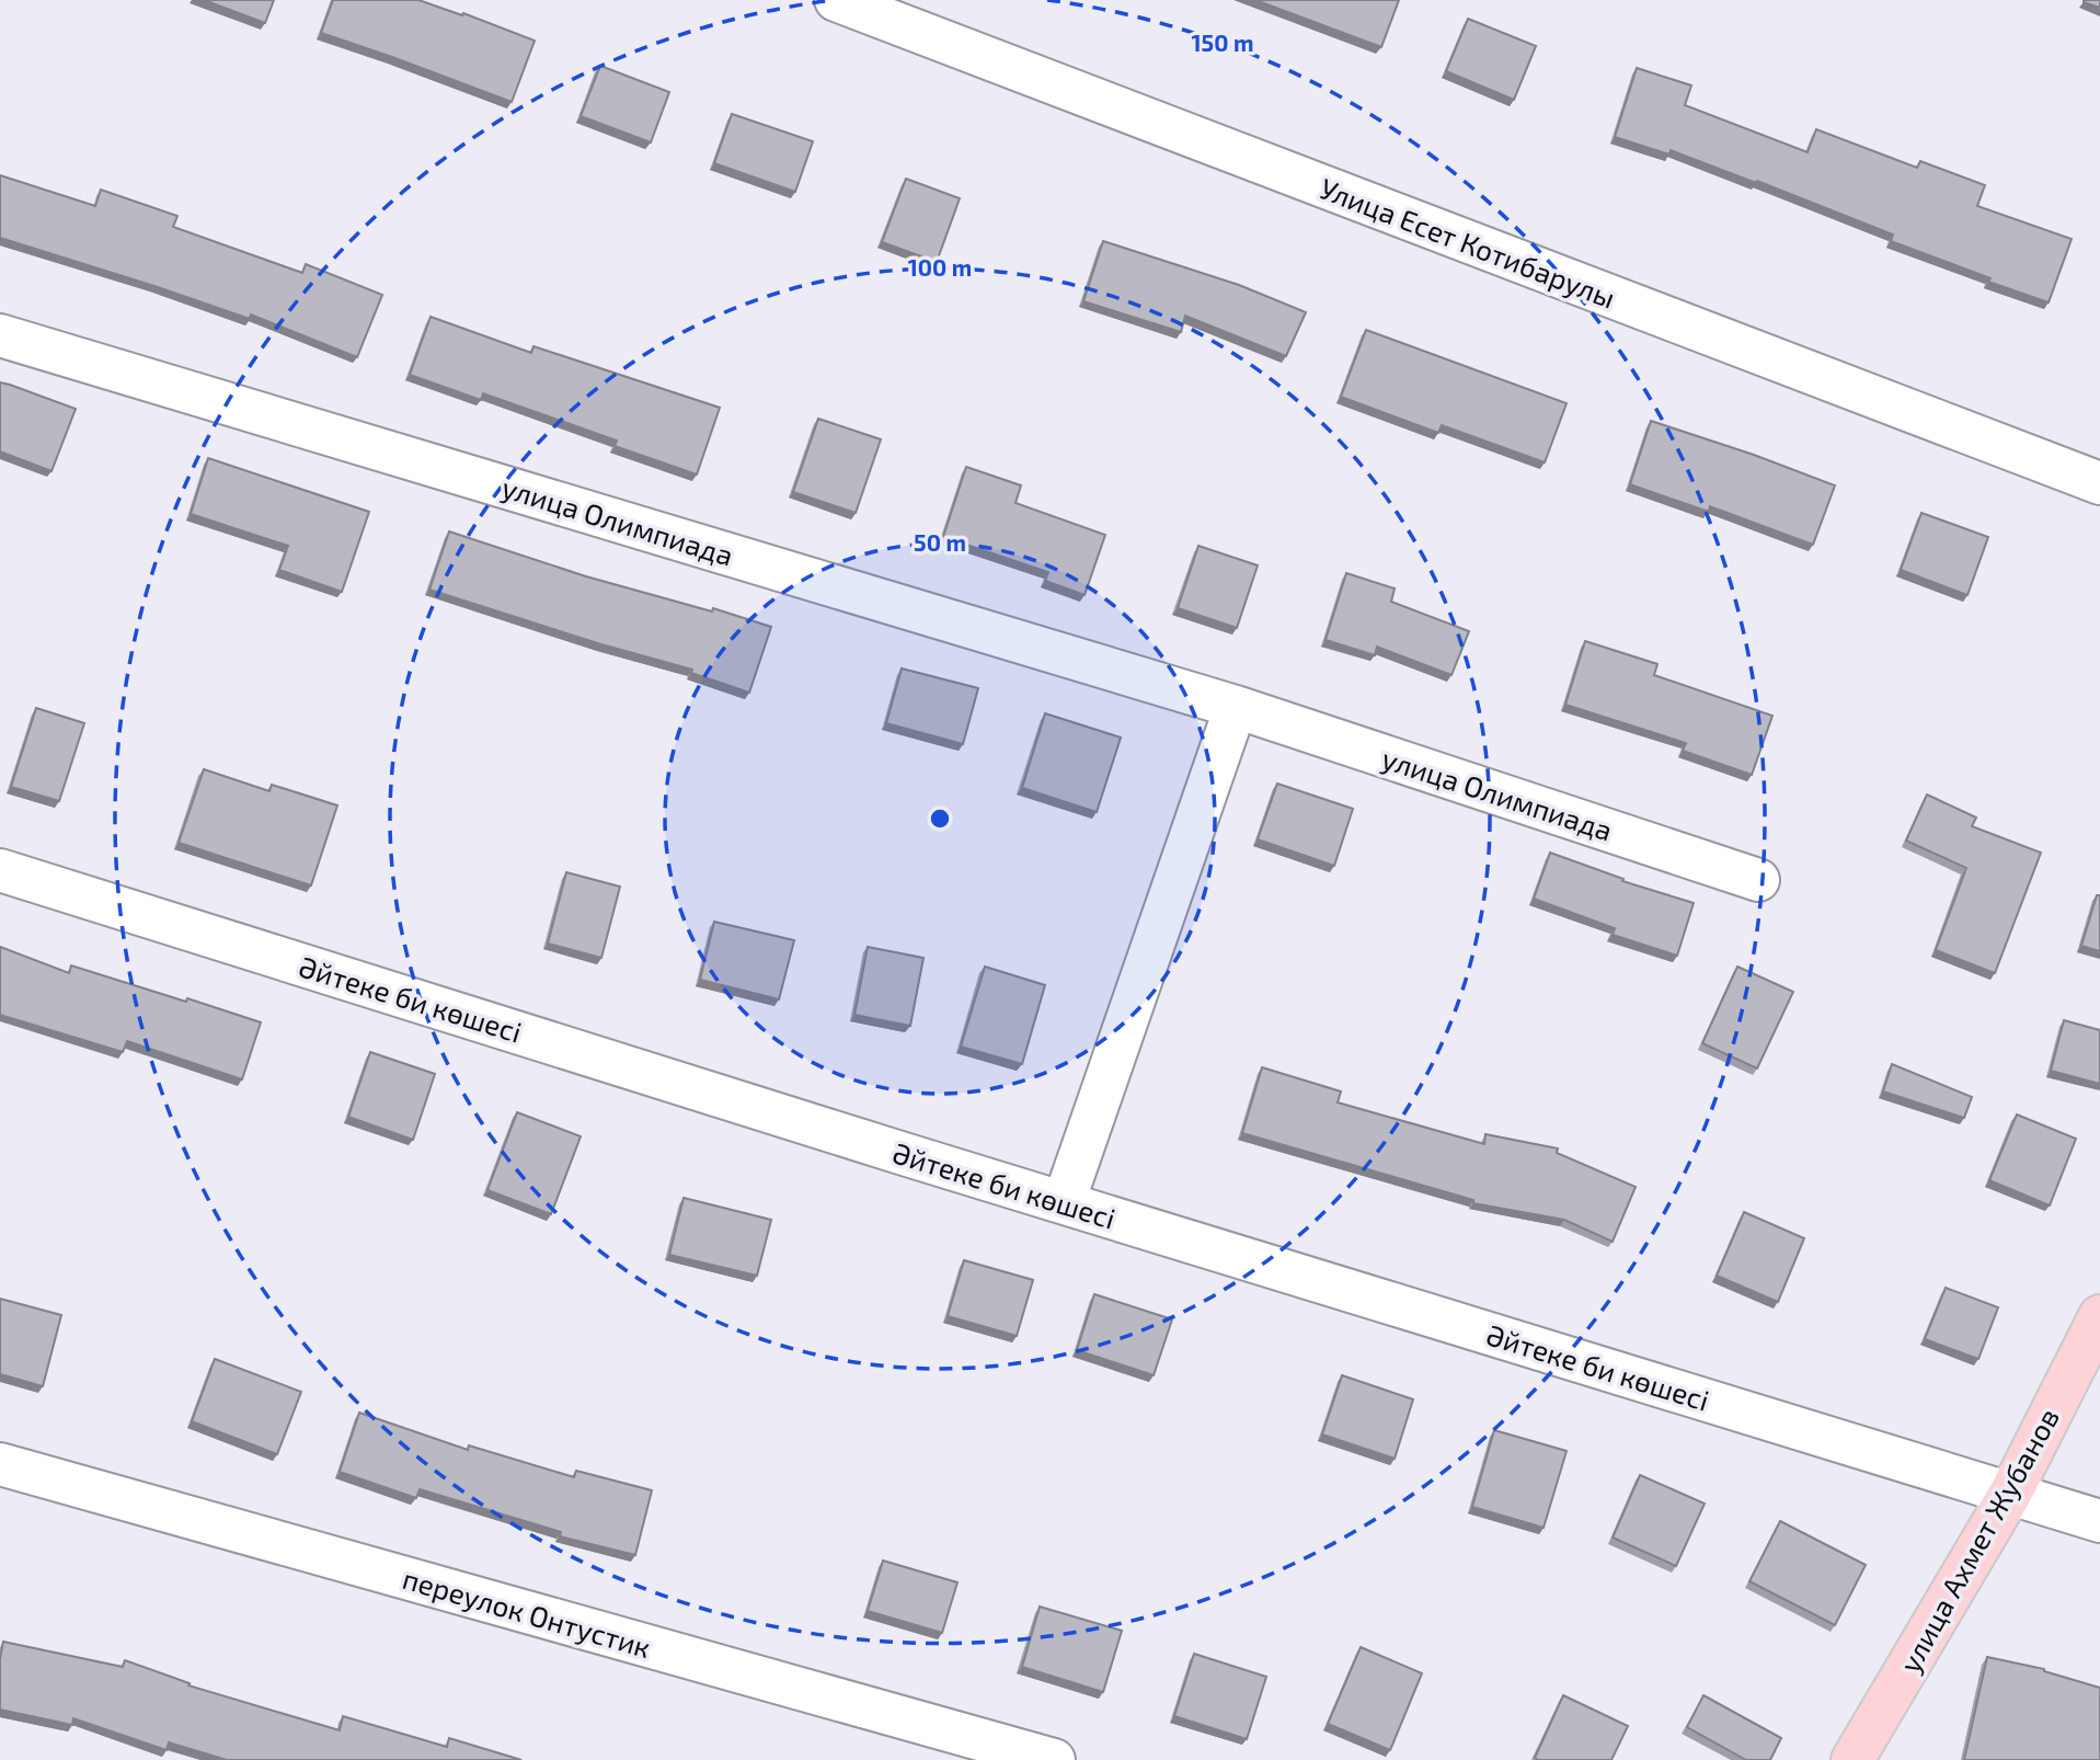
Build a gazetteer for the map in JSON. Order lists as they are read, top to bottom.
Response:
{
  "streets": {
    "main road": ["улица Ахмет Жубанов"],
    "street": [
      "Улица Есет Котибарулы",
      "улица Олимпиада",
      "Әйтеке би көшесі",
      "переулок Онтустик"
    ]
  },
  "crossings": [
    ["Әйтеке би көшесі", "улица Ахмет Жубанов"]
  ],
  "rings": ["150 m", "100 m", "50 m"]
}
